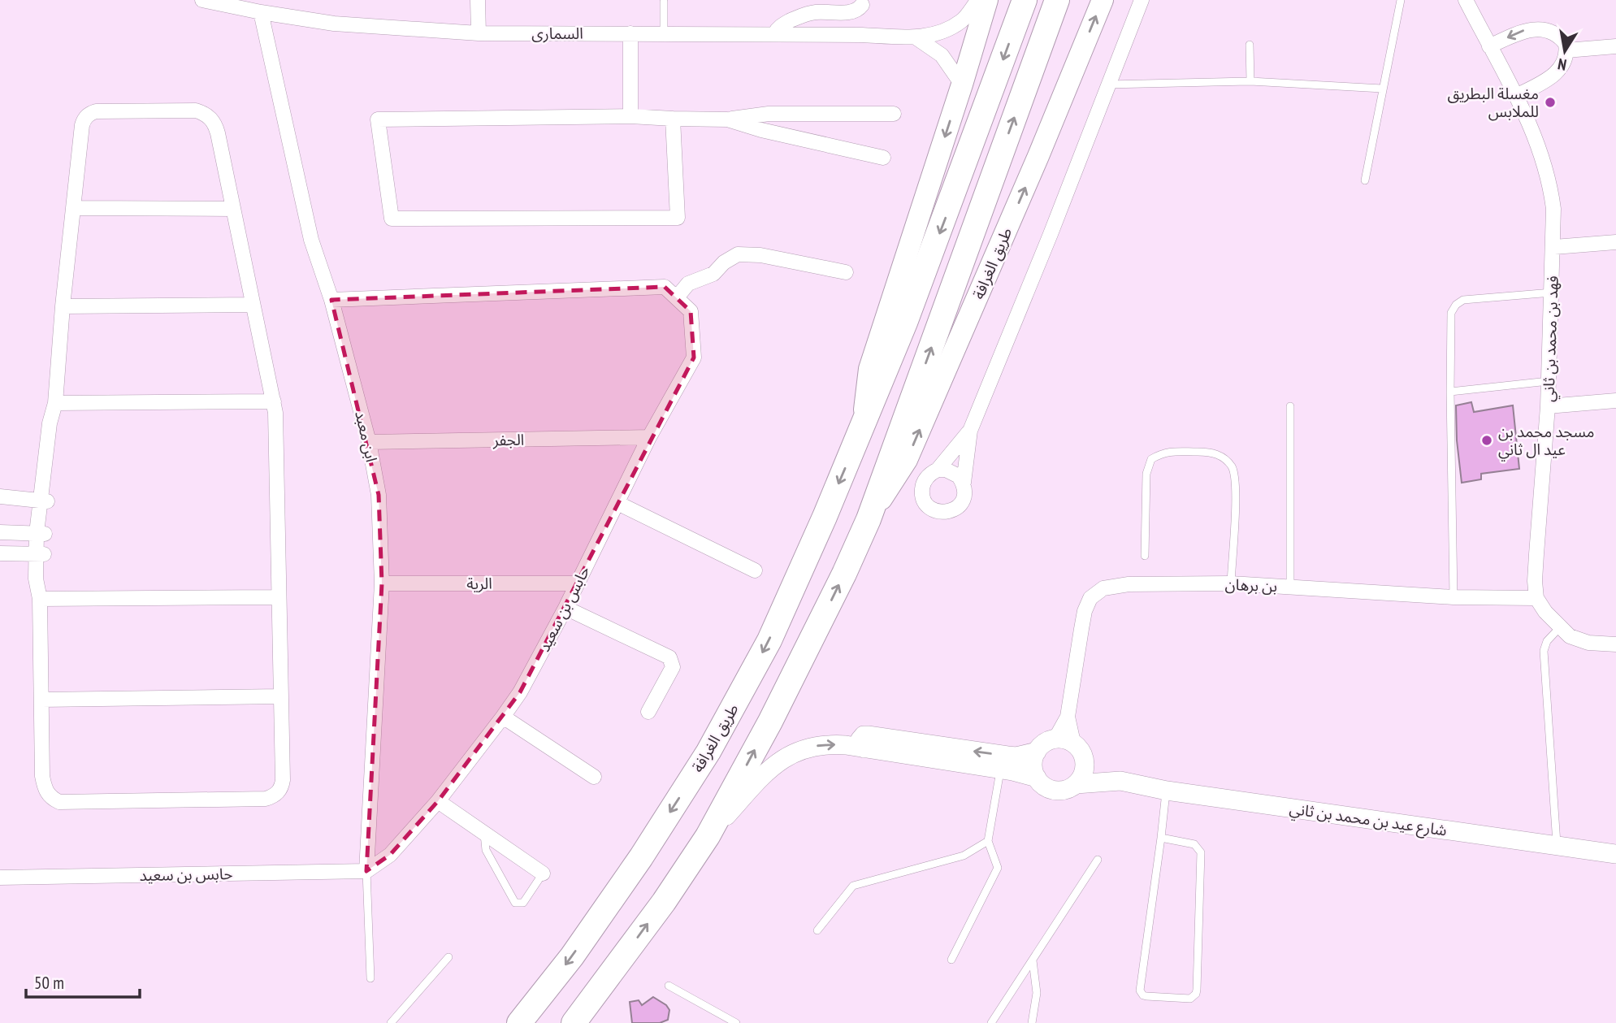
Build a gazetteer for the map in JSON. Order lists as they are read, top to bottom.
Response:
{
  "streets": {
    "highway": ["طريق الغرافة"],
    "street": [
      "السمارى",
      "فهد بن محمد بن ثاني",
      "ابن معبد",
      "الجفر",
      "الرية",
      "بن برهان",
      "حابس بن سعيد",
      "شارع عيد بن محمد بن ثاني"
    ]
  },
  "crossings": [
    ["السمارى", "ابن معبد"],
    ["فهد بن محمد بن ثاني", "بن برهان"],
    ["ابن معبد", "الجفر"],
    ["ابن معبد", "الرية"],
    ["ابن معبد", "حابس بن سعيد"],
    ["الجفر", "حابس بن سعيد"],
    ["الرية", "حابس بن سعيد"],
    ["بن برهان", "شارع عيد بن محمد بن ثاني"]
  ],
  "places": ["مغسلة البطريق للملابس", "مسجد محمد بن عيد ال ثاني"],
  "scale_bar": "50 m",
  "north": "bottom"
}
